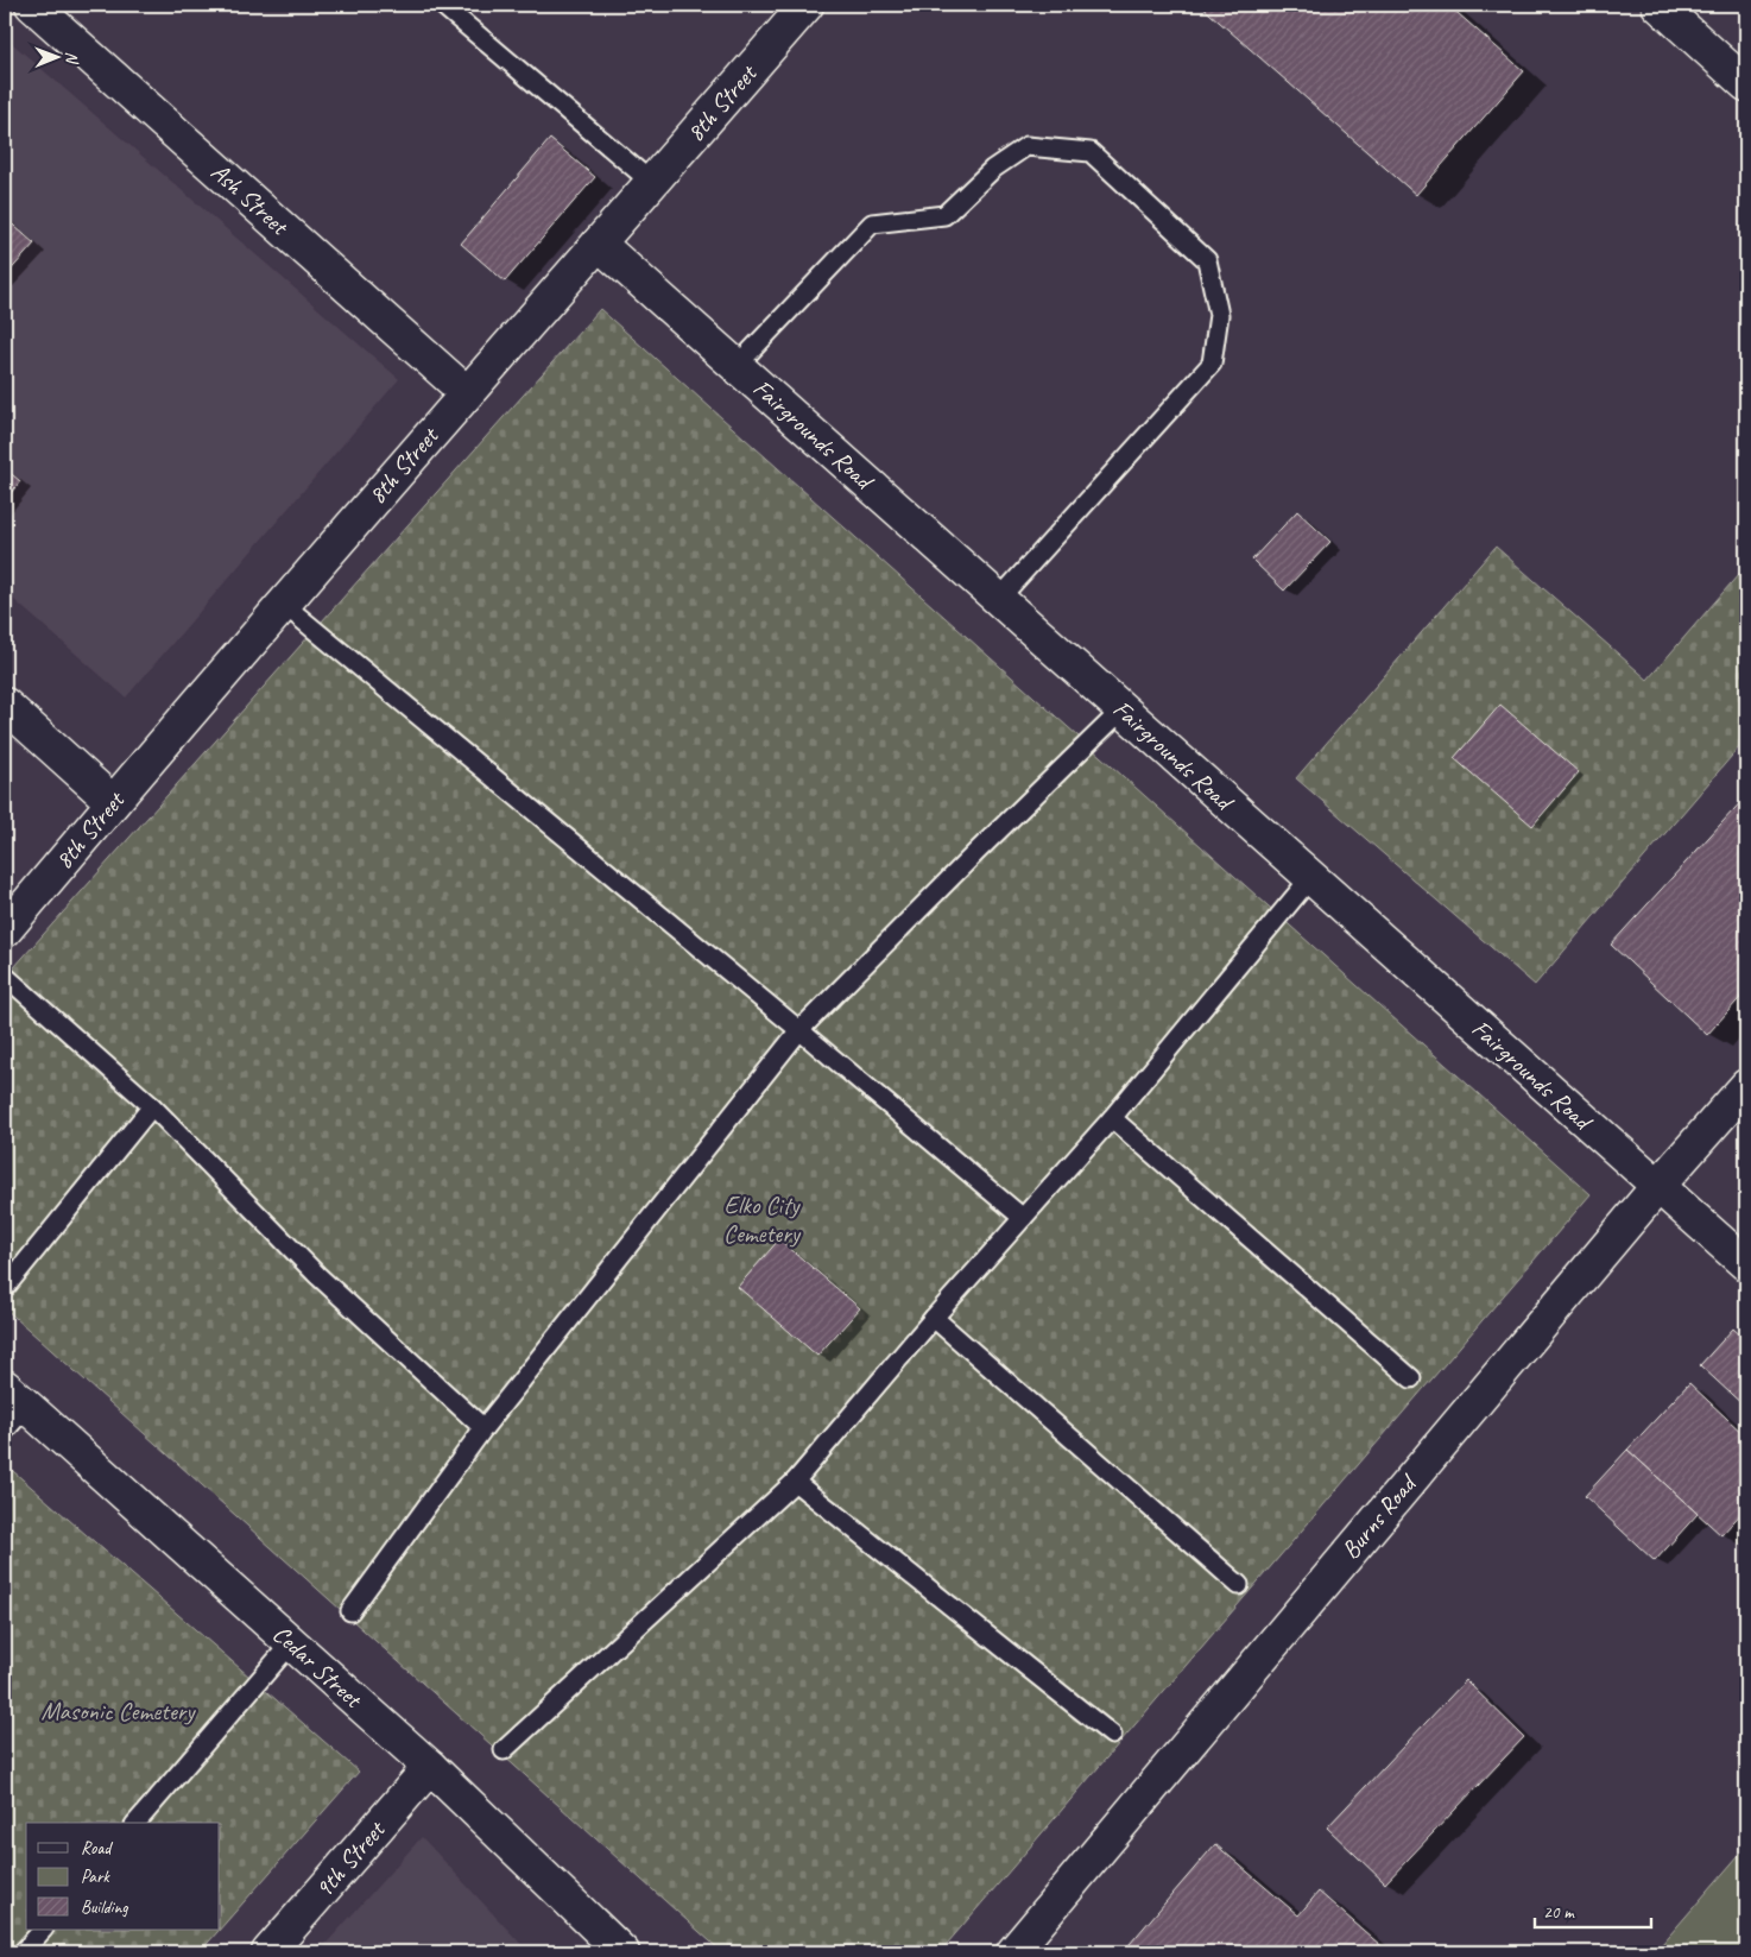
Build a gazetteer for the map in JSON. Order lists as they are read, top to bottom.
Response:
{
  "streets": {
    "street": [
      "8th Street",
      "Ash Street",
      "Fairgrounds Road",
      "Burns Road",
      "Cedar Street",
      "9th Street"
    ]
  },
  "crossings": [
    ["8th Street", "Ash Street"],
    ["8th Street", "Fairgrounds Road"],
    ["Fairgrounds Road", "Burns Road"],
    ["Cedar Street", "9th Street"]
  ],
  "parks": ["Elko City Cemetery", "Masonic Cemetery"],
  "legend": ["Road", "Park", "Building"],
  "scale_bar": "20 m",
  "north": "right"
}
